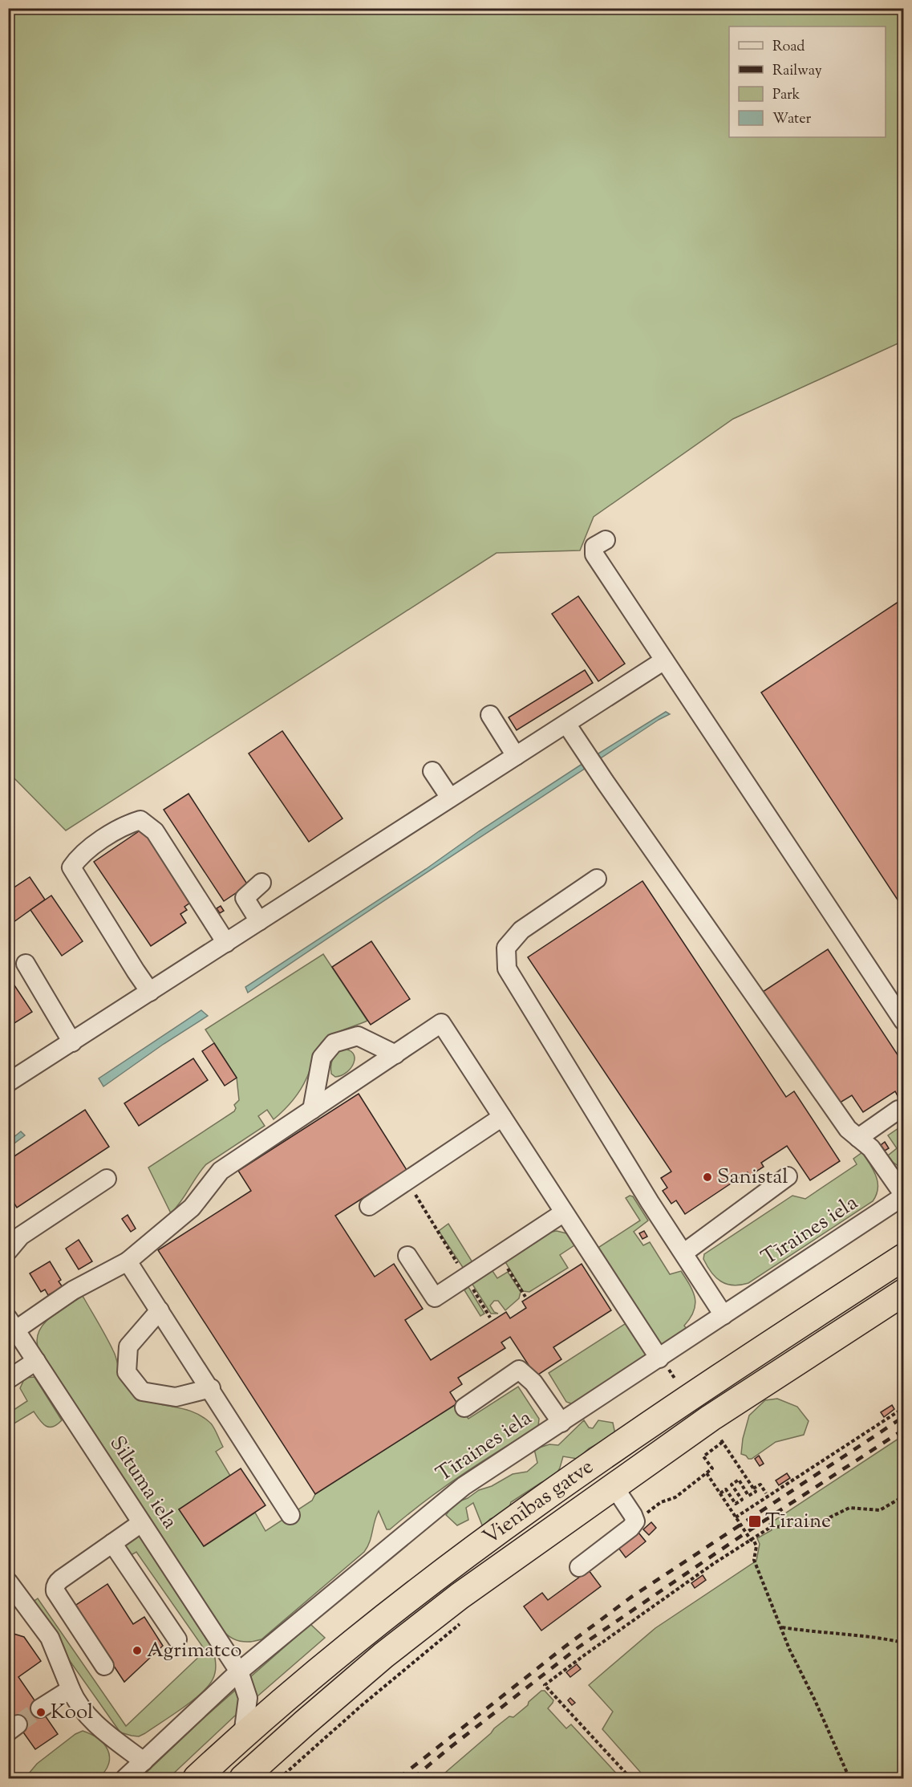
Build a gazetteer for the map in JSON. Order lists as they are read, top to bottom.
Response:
{
  "streets": {
    "highway": ["Vienības gatve"],
    "street": ["Tīraines iela", "Siltuma iela"]
  },
  "crossings": [
    ["Tīraines iela", "Siltuma iela"],
    ["Siltuma iela", "Vienības gatve"]
  ],
  "places": {
    "other": ["Sanistal", "Agrimatco", "Kool"],
    "transit": ["Tīraine"]
  },
  "legend": [
    "Road",
    "Railway",
    "Park",
    "Water"
  ]
}
